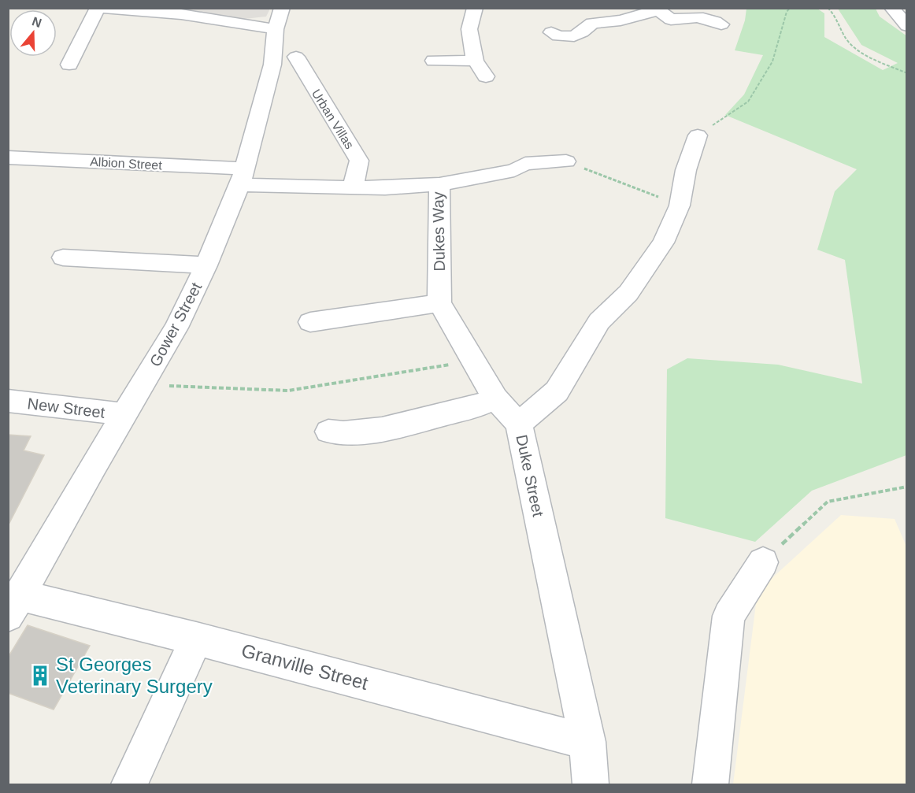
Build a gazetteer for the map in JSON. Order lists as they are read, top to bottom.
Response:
{
  "streets": {
    "street": [
      "Urban Villas",
      "Albion Street",
      "Dukes Way",
      "Gower Street",
      "New Street",
      "Duke Street",
      "Granville Street"
    ]
  },
  "crossings": [
    ["Urban Villas", "Dukes Way"],
    ["Urban Villas", "Gower Street"],
    ["Albion Street", "Dukes Way"],
    ["Albion Street", "Gower Street"],
    ["Dukes Way", "Gower Street"],
    ["Gower Street", "New Street"],
    ["Gower Street", "Granville Street"],
    ["Duke Street", "Granville Street"]
  ],
  "places": {
    "building": ["St Georges Veterinary Surgery"]
  },
  "north": "top"
}
